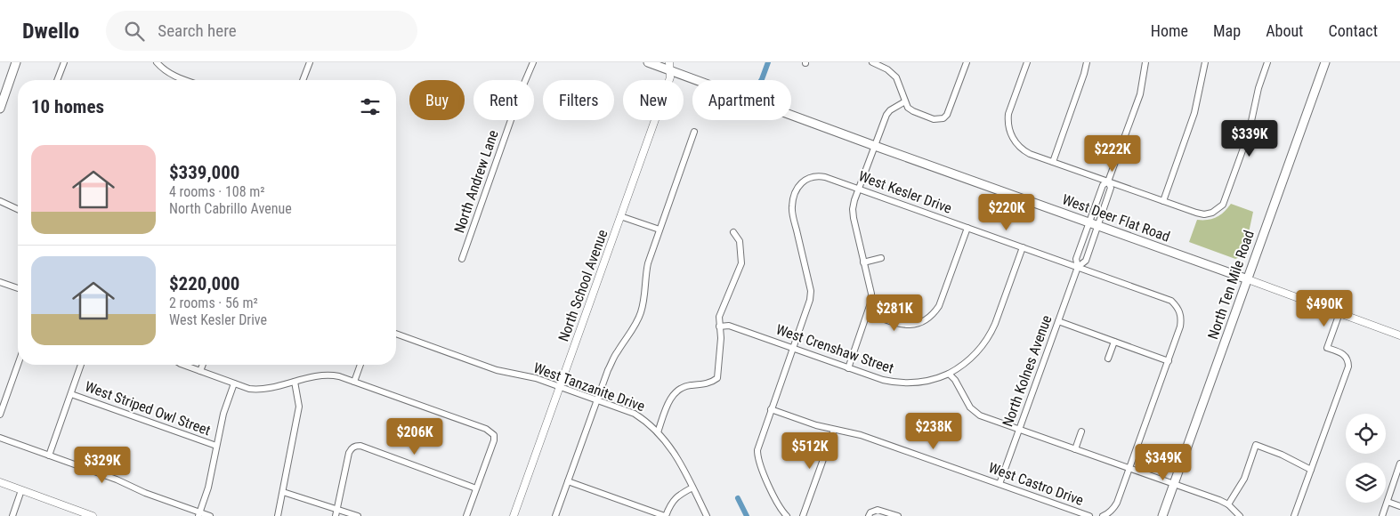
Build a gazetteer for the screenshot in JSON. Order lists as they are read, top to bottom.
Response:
{
  "streets": {
    "main road": ["West Deer Flat Road", "North Ten Mile Road"],
    "street": [
      "North Andrew Lane",
      "West Kesler Drive",
      "North School Avenue",
      "West Crenshaw Street",
      "North Kolnes Avenue",
      "West Tanzanite Drive",
      "West Striped Owl Street",
      "West Castro Drive"
    ]
  },
  "crossings": [
    ["West Kesler Drive", "West Crenshaw Street"],
    ["West Kesler Drive", "North Kolnes Avenue"],
    ["West Deer Flat Road", "North Ten Mile Road"],
    ["West Deer Flat Road", "North School Avenue"],
    ["West Deer Flat Road", "North Kolnes Avenue"],
    ["North School Avenue", "West Tanzanite Drive"],
    ["North Kolnes Avenue", "West Castro Drive"]
  ],
  "page": {
    "header": "Dwello",
    "search": "Search here",
    "nav": [
      "Home",
      "Map",
      "About",
      "Contact"
    ],
    "chip": [
      "Buy",
      "Rent",
      "Filters",
      "New",
      "Apartment"
    ],
    "heading": "10 homes",
    "price": [
      "$339K",
      "$222K",
      "$220K",
      "$490K",
      "$281K",
      "$238K",
      "$206K",
      "$512K",
      "$349K",
      "$329K"
    ],
    "list": [
      {
        "name": "$339,000",
        "note": "4 rooms · 108 m² · North Cabrillo Avenue"
      },
      {
        "name": "$220,000",
        "note": "2 rooms · 56 m² · West Kesler Drive"
      }
    ]
  }
}
